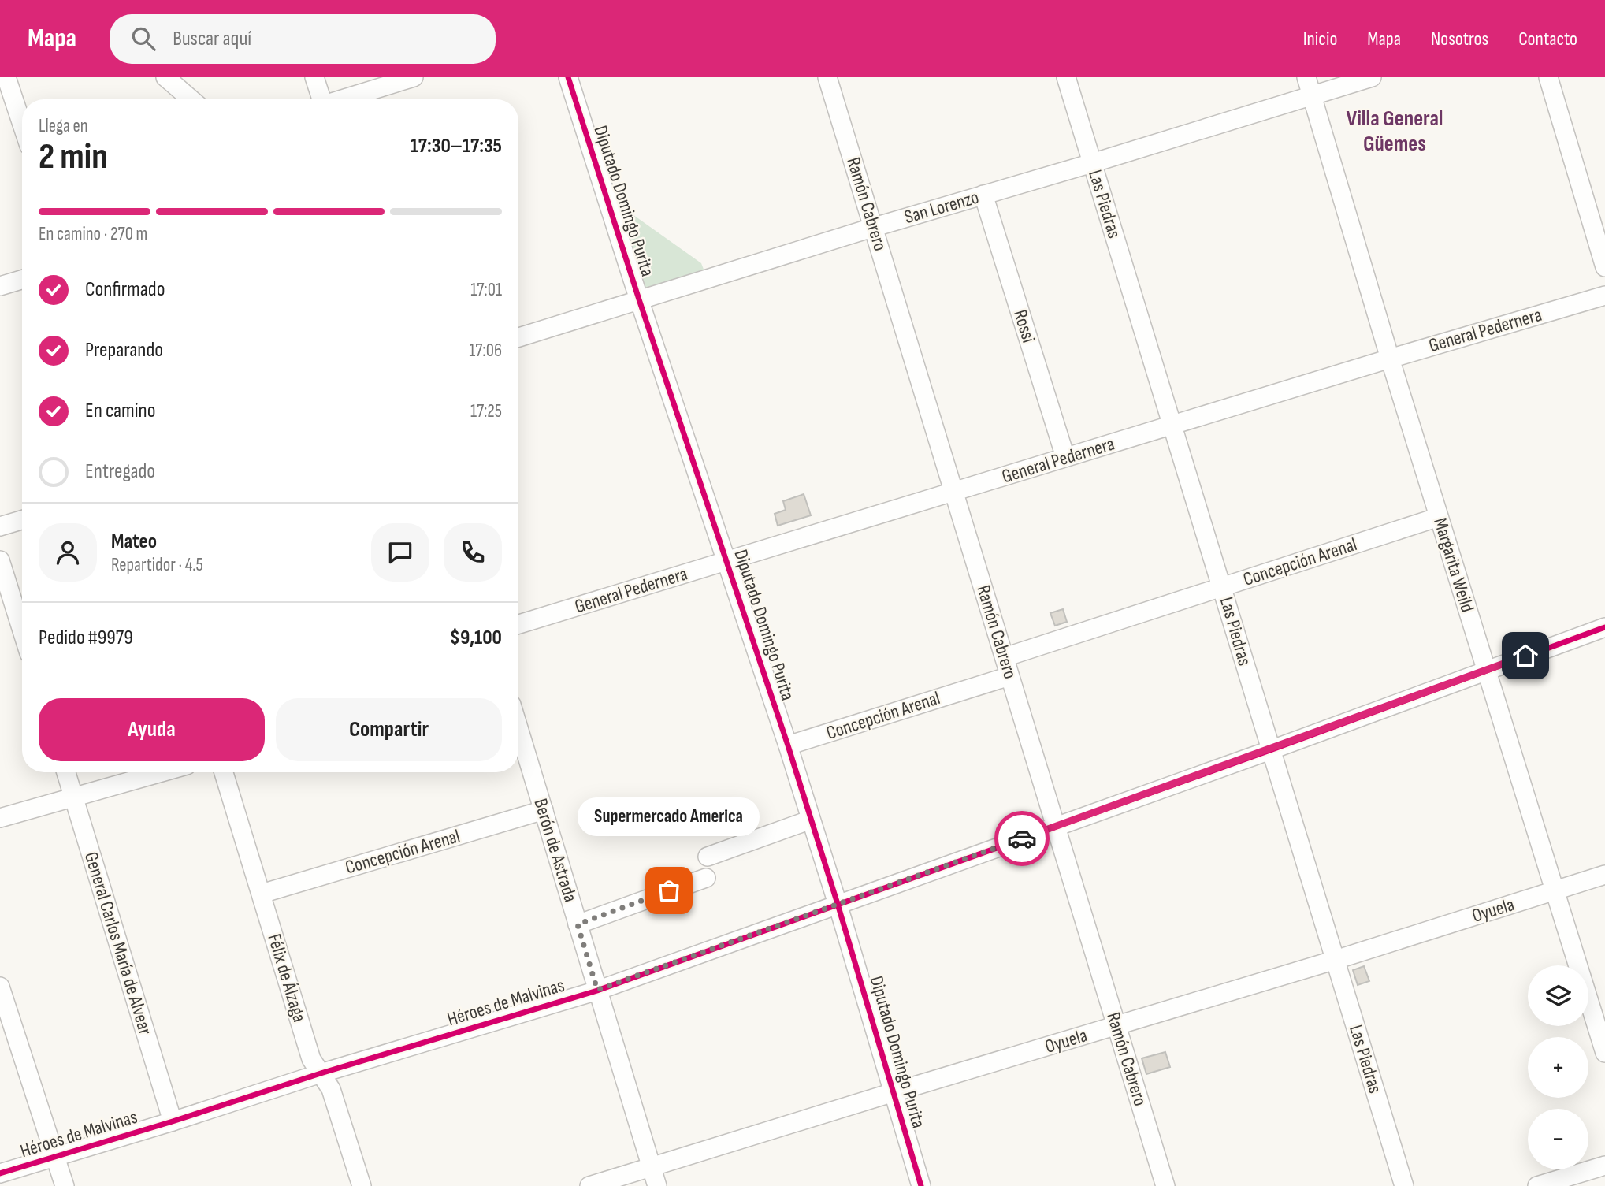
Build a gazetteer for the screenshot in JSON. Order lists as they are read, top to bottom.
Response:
{
  "streets": {
    "street": [
      "Diputado Domingo Purita",
      "Ramón Cabrero",
      "Las Piedras",
      "San Lorenzo",
      "Rossi",
      "General Pedernera",
      "Concepción Arenal",
      "Margarita Weild",
      "Berón de Astrada",
      "Oyuela",
      "General Carlos María de Alvear",
      "Félix de Álzaga",
      "Héroes de Malvinas"
    ]
  },
  "crossings": [
    ["Diputado Domingo Purita", "San Lorenzo"],
    ["Diputado Domingo Purita", "General Pedernera"],
    ["Diputado Domingo Purita", "Concepción Arenal"],
    ["Diputado Domingo Purita", "Oyuela"],
    ["Diputado Domingo Purita", "Héroes de Malvinas"],
    ["Ramón Cabrero", "San Lorenzo"],
    ["Ramón Cabrero", "General Pedernera"],
    ["Ramón Cabrero", "Concepción Arenal"],
    ["Ramón Cabrero", "Oyuela"],
    ["Ramón Cabrero", "Héroes de Malvinas"],
    ["Las Piedras", "San Lorenzo"],
    ["Las Piedras", "General Pedernera"],
    ["Las Piedras", "Concepción Arenal"],
    ["Las Piedras", "Oyuela"],
    ["Las Piedras", "Héroes de Malvinas"],
    ["San Lorenzo", "Rossi"],
    ["San Lorenzo", "Margarita Weild"],
    ["Rossi", "General Pedernera"],
    ["General Pedernera", "Margarita Weild"],
    ["Concepción Arenal", "Margarita Weild"],
    ["Concepción Arenal", "Berón de Astrada"],
    ["Concepción Arenal", "Félix de Álzaga"],
    ["Margarita Weild", "Oyuela"],
    ["Margarita Weild", "Héroes de Malvinas"],
    ["Berón de Astrada", "Oyuela"],
    ["Berón de Astrada", "Héroes de Malvinas"],
    ["General Carlos María de Alvear", "Héroes de Malvinas"],
    ["Félix de Álzaga", "Héroes de Malvinas"]
  ],
  "districts": ["Villa General Güemes"],
  "places": ["Supermercado America"],
  "page": {
    "header": "Mapa",
    "search": "Buscar aquí",
    "nav": [
      "Inicio",
      "Mapa",
      "Nosotros",
      "Contacto"
    ],
    "heading": ["2 min", "Llega en", "17:30–17:35"],
    "panel": [
      "Mateo",
      "Repartidor · 4.5",
      "Pedido #9979",
      "$9,100"
    ],
    "bar": "En camino · 270 m",
    "list": [
      ["Confirmado", "17:01"],
      ["Preparando", "17:06"],
      ["En camino", "17:25"],
      "Entregado"
    ],
    "buttons": ["Ayuda", "Compartir"],
    "bubble": "Supermercado America",
    "map_buttons": ["+", "−"]
  }
}
